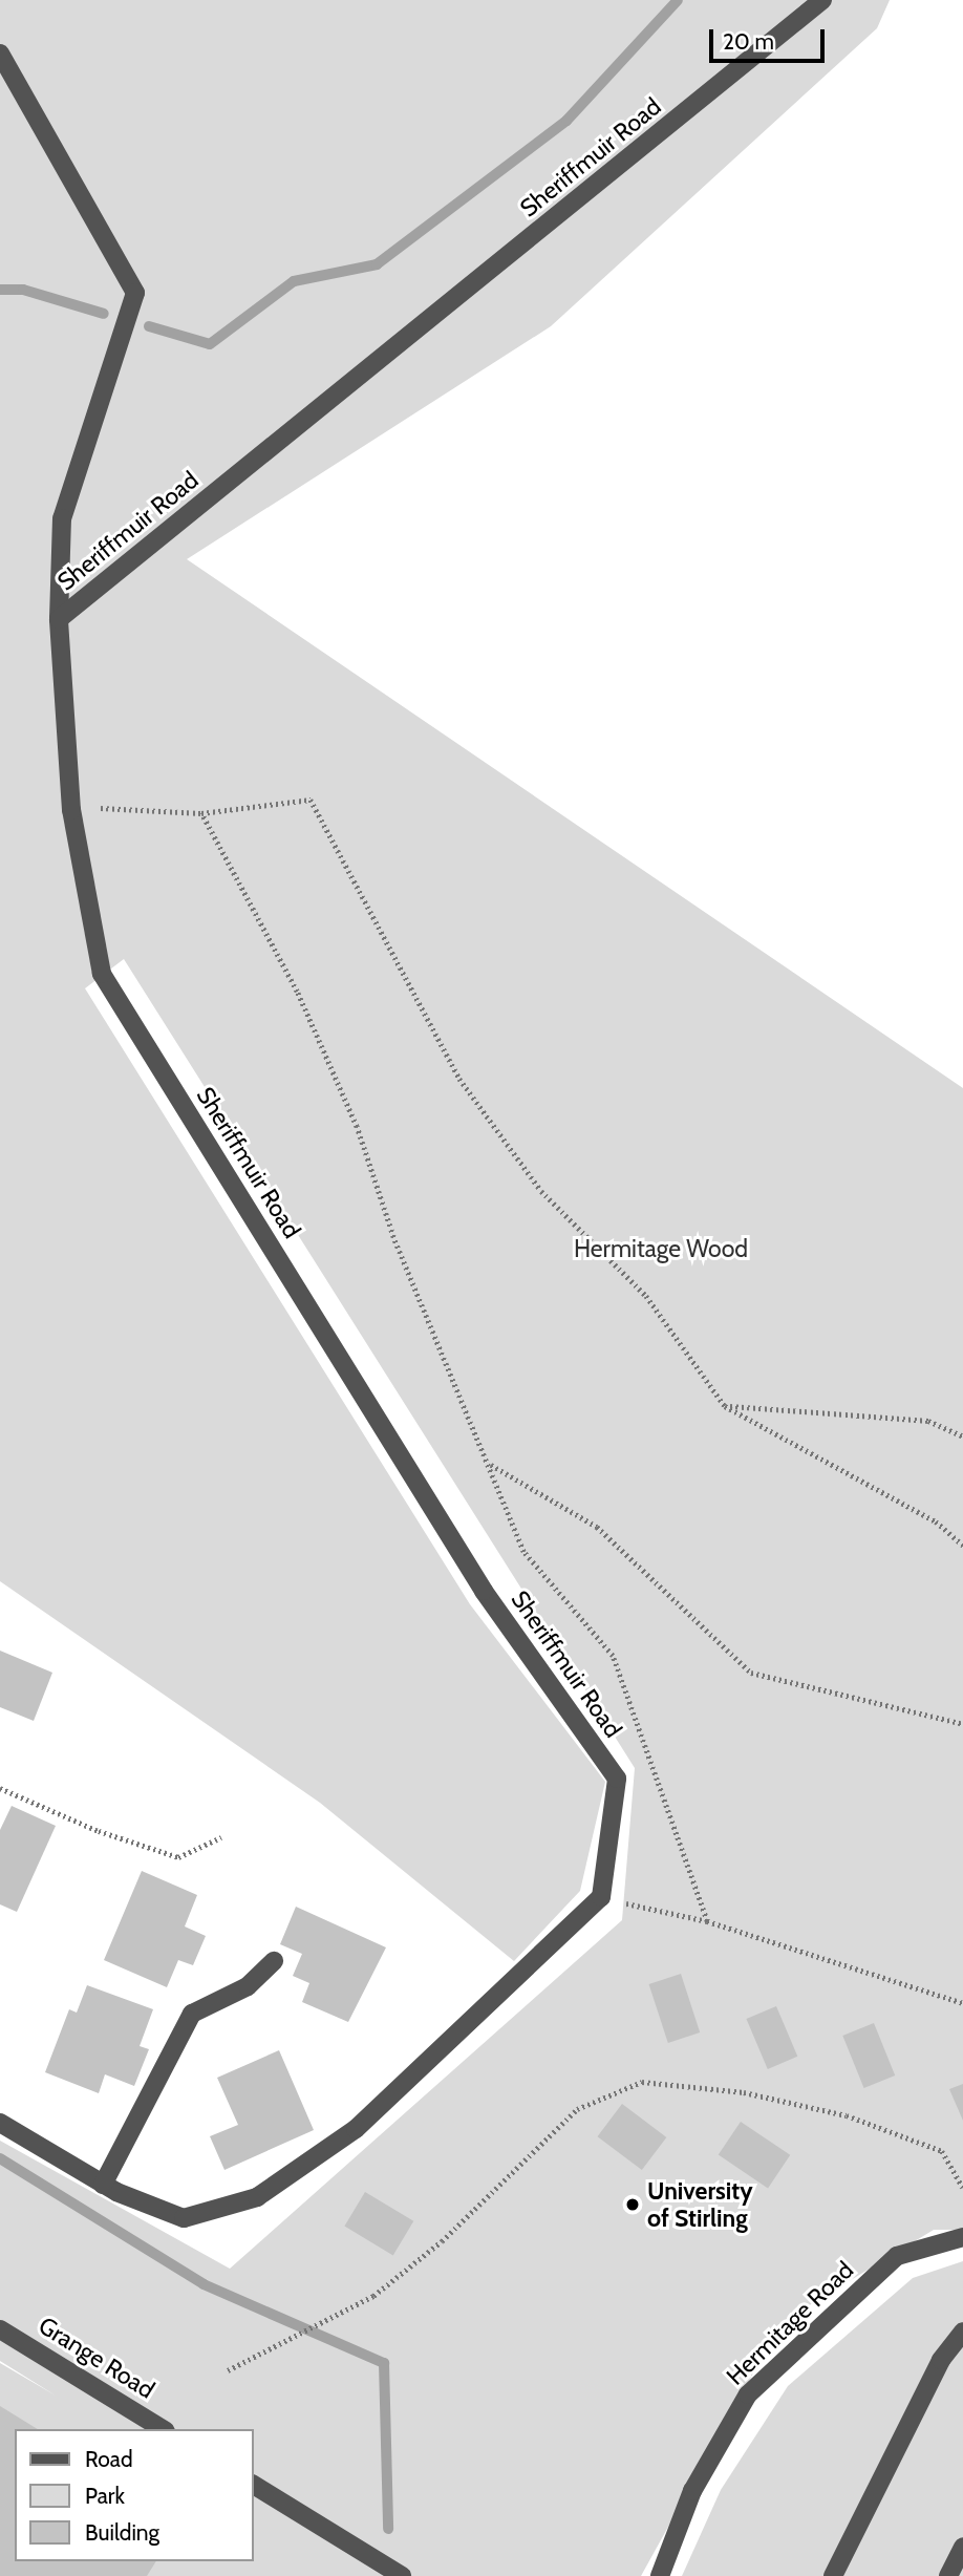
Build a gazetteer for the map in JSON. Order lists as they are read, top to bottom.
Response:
{
  "streets": {
    "street": ["Sheriffmuir Road", "Hermitage Road", "Grange Road"]
  },
  "parks": ["Hermitage Wood"],
  "places": ["University of Stirling"],
  "legend": ["Road", "Park", "Building"],
  "scale_bar": "20 m"
}
